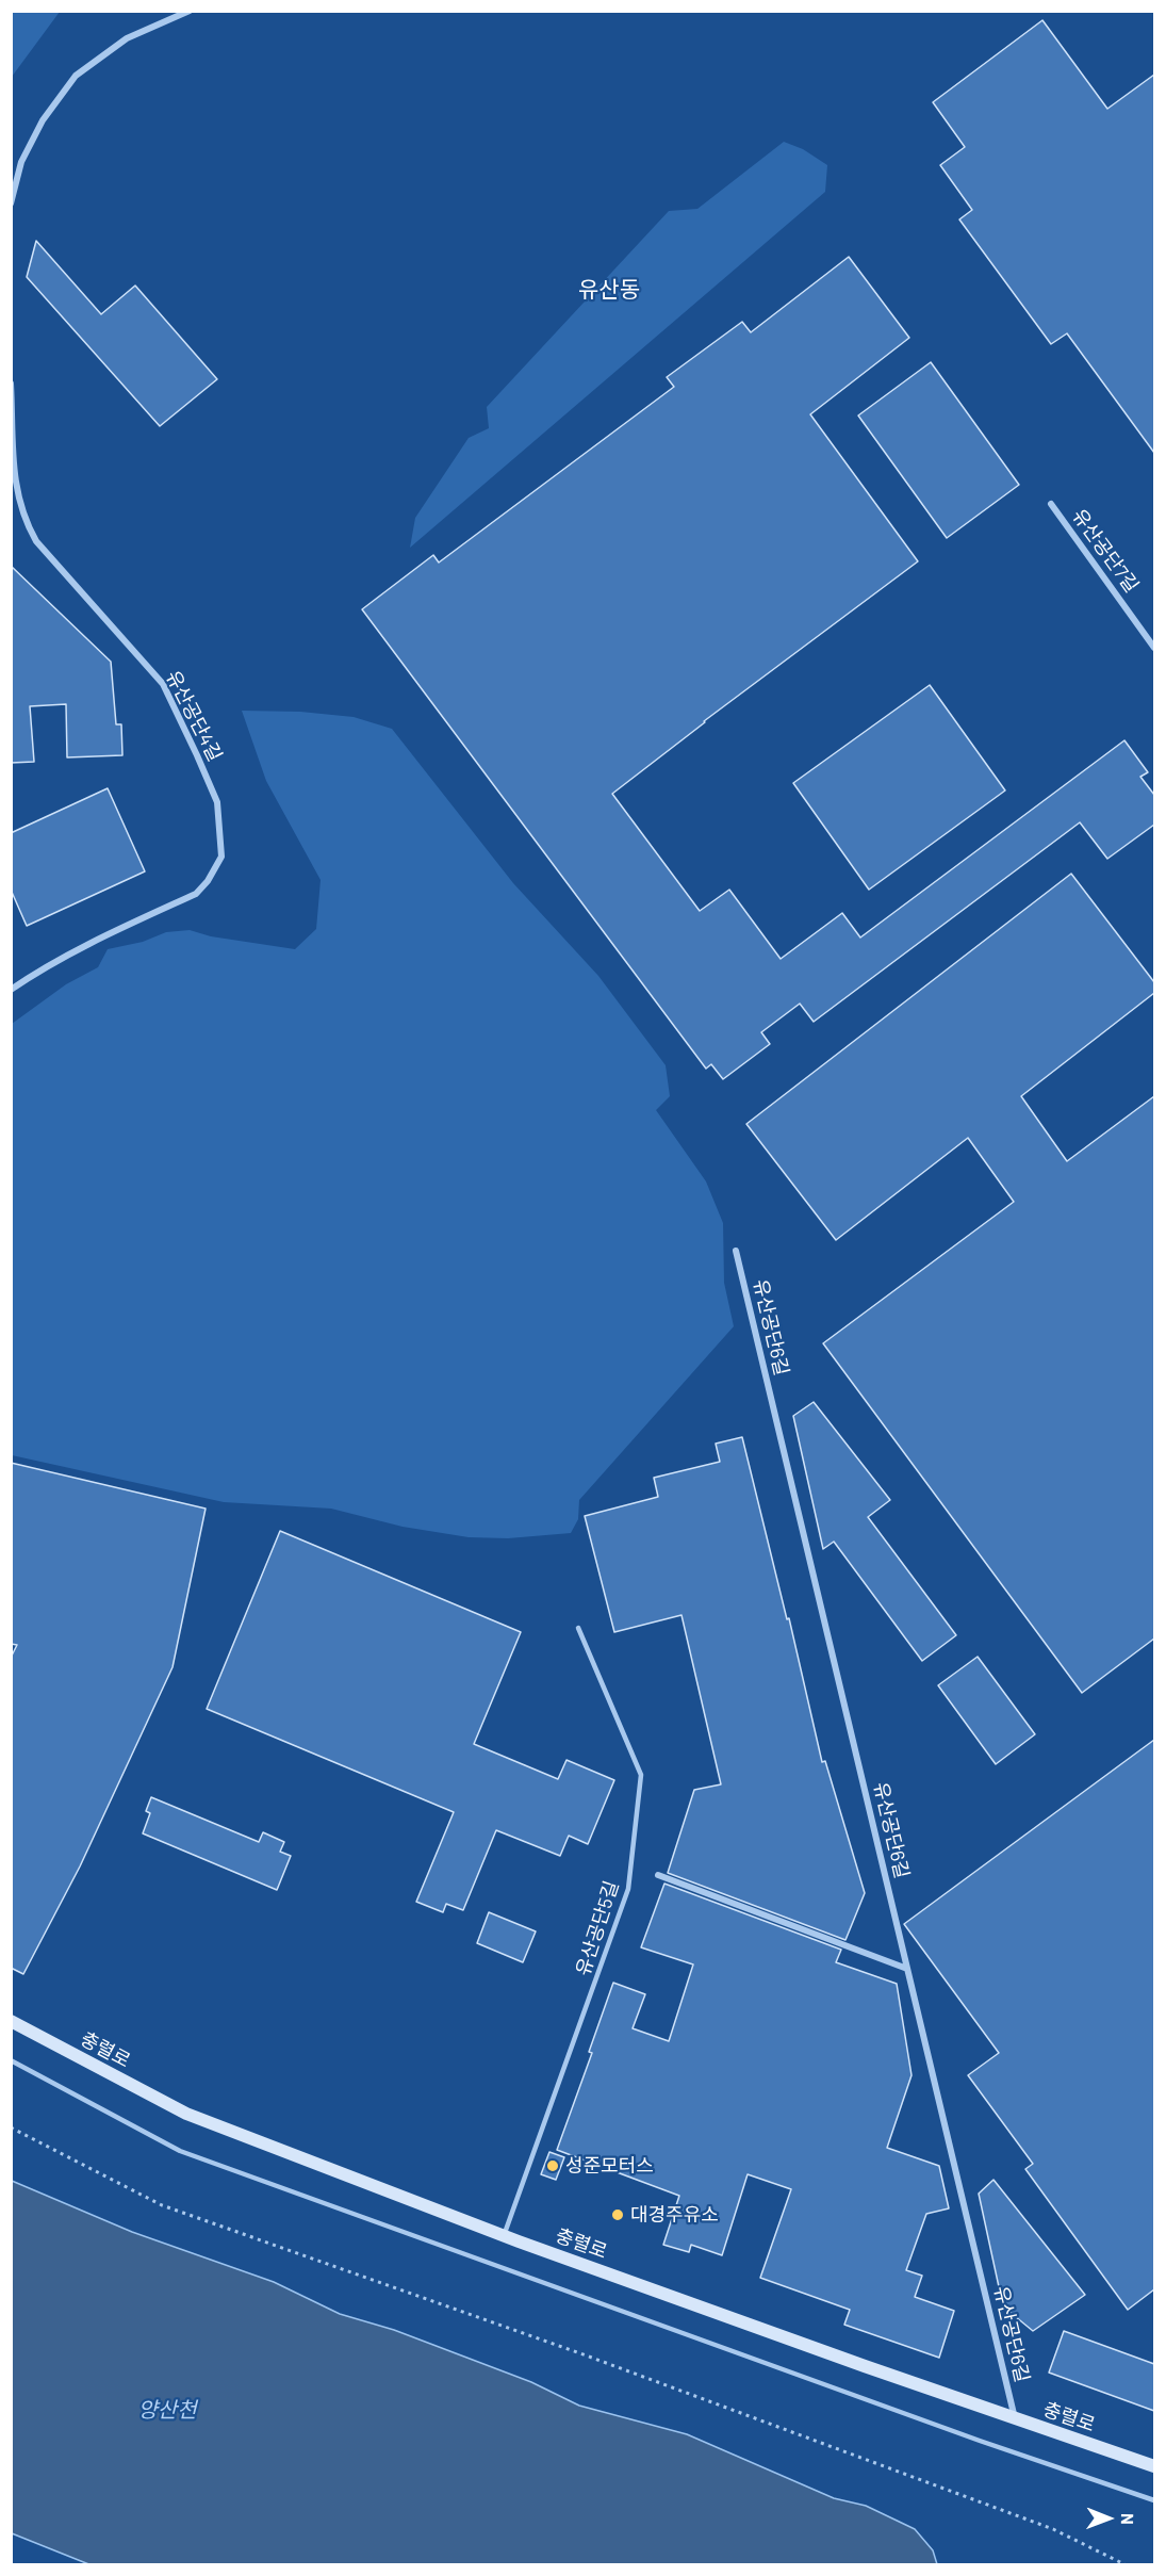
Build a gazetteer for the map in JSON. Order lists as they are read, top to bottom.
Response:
{
  "streets": {
    "main road": ["충렬로"],
    "street": ["유산공단7길", "유산공단4길", "유산공단6길"],
    "lane": ["유산공단5길"]
  },
  "crossings": [
    ["유산공단6길", "충렬로"],
    ["유산공단5길", "충렬로"]
  ],
  "districts": ["유산동"],
  "water": ["양산천"],
  "places": ["성준모터스", "대경주유소"],
  "north": "right"
}
